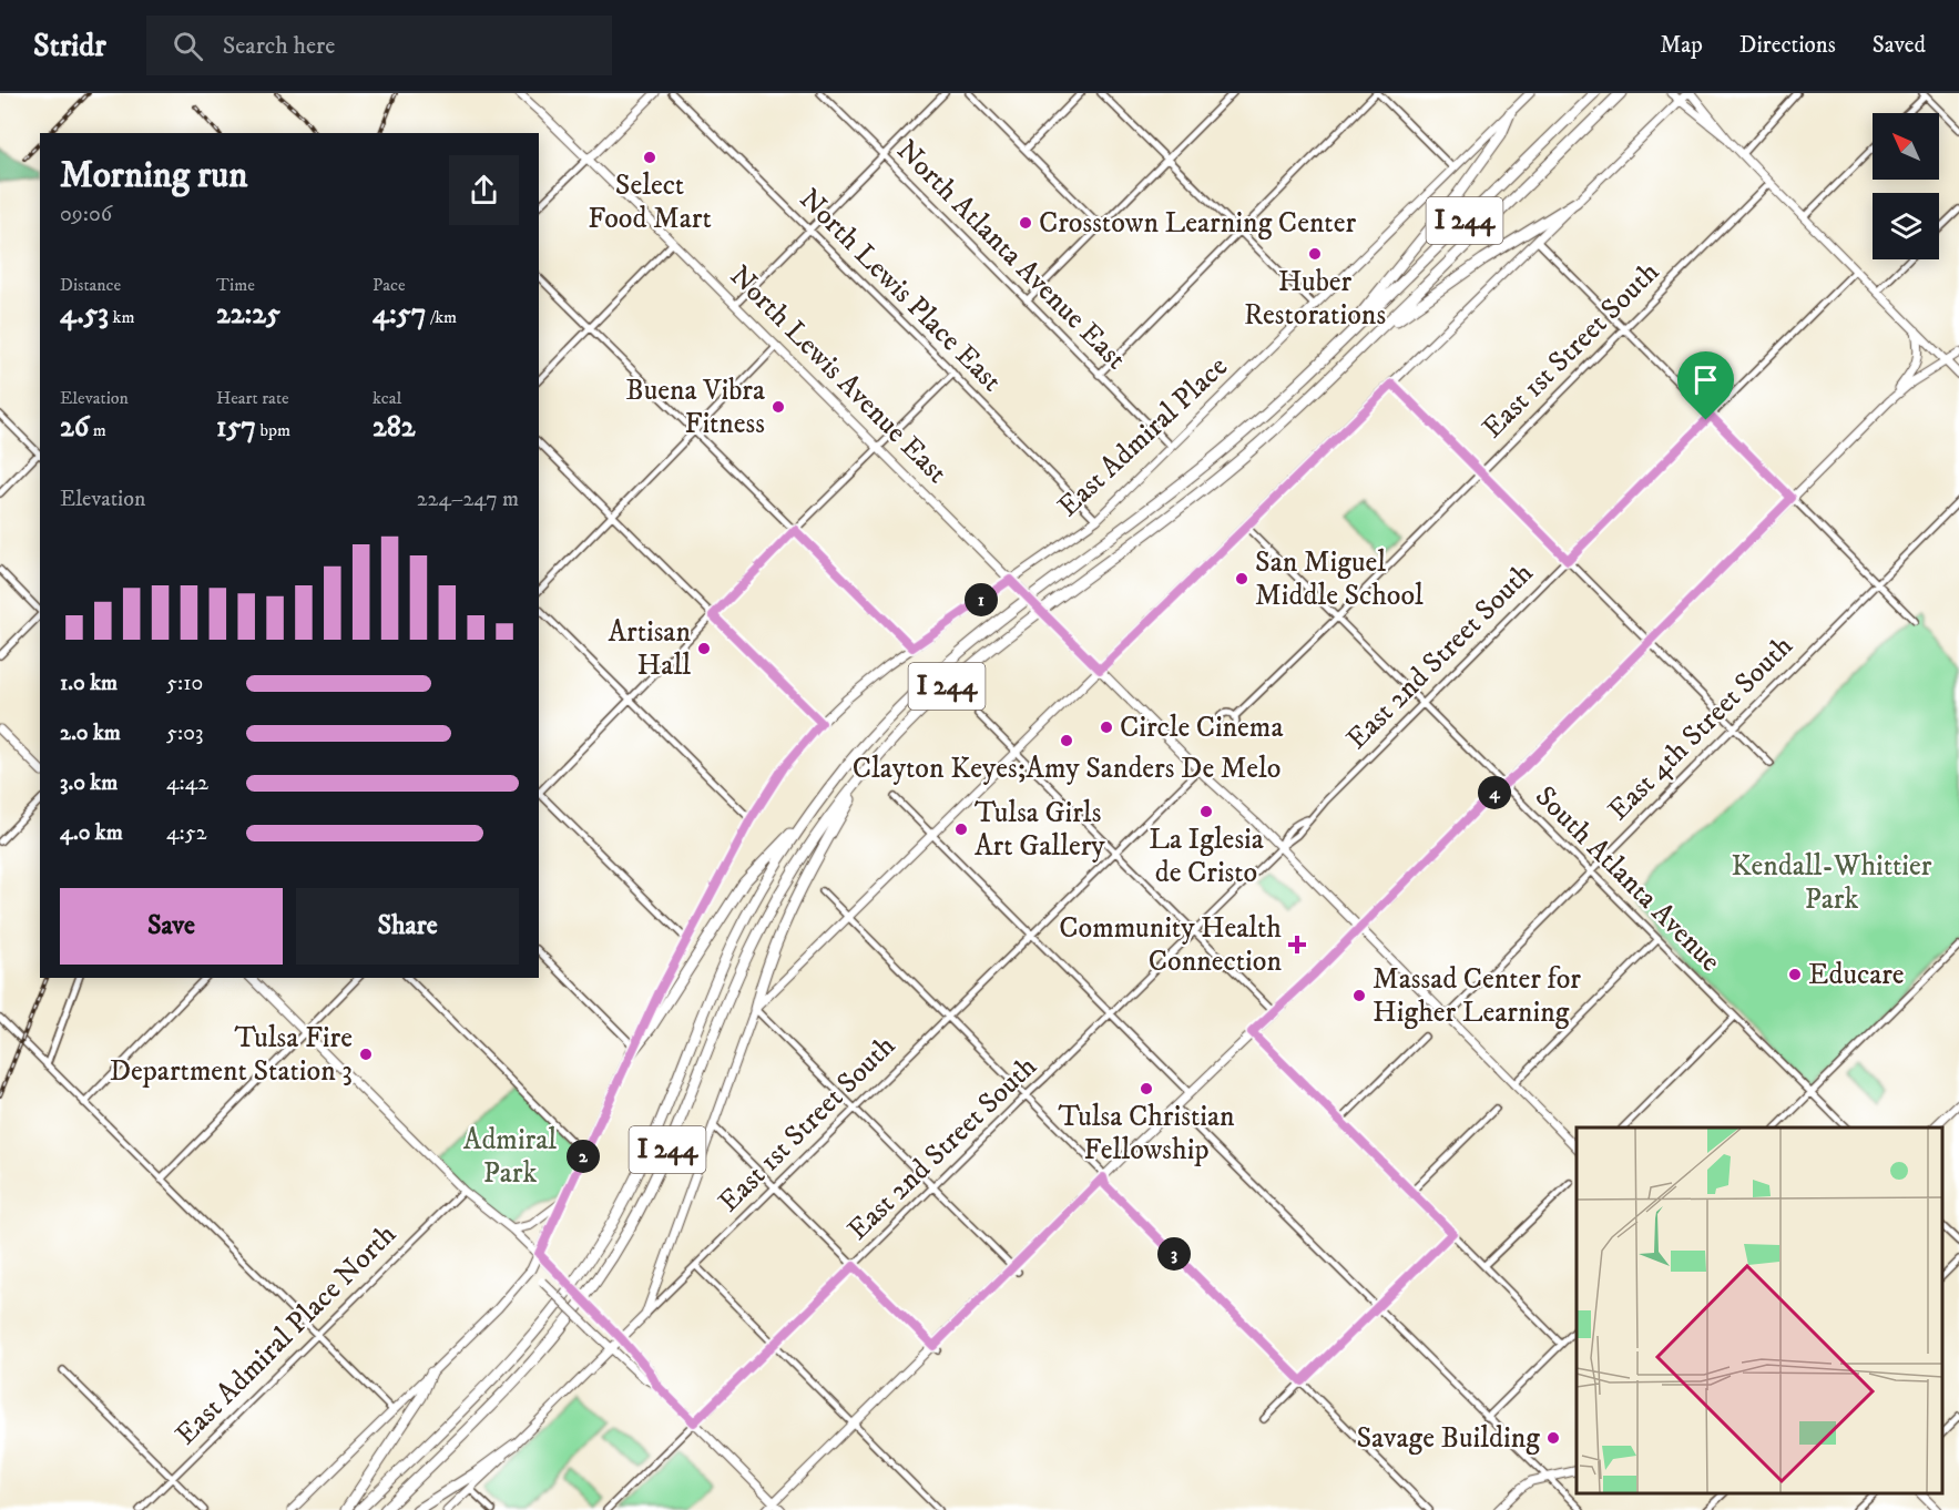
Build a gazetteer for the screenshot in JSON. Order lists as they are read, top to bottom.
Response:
{
  "streets": {
    "highway": ["I 244"],
    "main road": ["East 1st Street South", "North Lewis Avenue East", "East Admiral Place"],
    "street": [
      "North Atlanta Avenue East",
      "North Lewis Place East",
      "East 2nd Street South",
      "East 4th Street South",
      "South Atlanta Avenue",
      "East Admiral Place North"
    ]
  },
  "crossings": [
    ["North Atlanta Avenue East", "East Admiral Place"],
    ["North Lewis Place East", "East Admiral Place"],
    ["East 1st Street South", "North Lewis Avenue East"],
    ["East 1st Street South", "South Atlanta Avenue"],
    ["North Lewis Avenue East", "East Admiral Place"],
    ["North Lewis Avenue East", "East 2nd Street South"],
    ["North Lewis Avenue East", "East 4th Street South"],
    ["East 2nd Street South", "South Atlanta Avenue"],
    ["East 4th Street South", "South Atlanta Avenue"]
  ],
  "parks": ["Kendall-Whittier Park", "Admiral Park"],
  "places": {
    "other": [
      "Select Food Mart",
      "Crosstown Learning Center",
      "Huber Restorations",
      "Buena Vibra Fitness",
      "San Miguel Middle School",
      "Artisan Hall",
      "Circle Cinema",
      "Clayton Keyes;Amy Sanders De Melo",
      "La Iglesia de Cristo",
      "Tulsa Girls Art Gallery",
      "Educare",
      "Massad Center for Higher Learning",
      "Tulsa Fire Department Station 3",
      "Tulsa Christian Fellowship",
      "Savage Building"
    ],
    "health": ["Community Health Connection"]
  },
  "north": "top left",
  "page": {
    "header": "Stridr",
    "search": "Search here",
    "nav": ["Map", "Directions", "Saved"],
    "heading": ["Morning run", "09:06"],
    "stats": [
      ["Distance", "4.53 km"],
      ["Time", "22:25"],
      ["Pace", "4:57 /km"],
      ["Elevation", "26 m"],
      ["Heart rate", "157 bpm"],
      ["kcal", "282"]
    ],
    "chart": ["Elevation", "224–247 m"],
    "pins": [
      "1",
      "4",
      "2",
      "3"
    ],
    "list": [
      {
        "name": "1.0 km",
        "note": "5:10"
      },
      {
        "name": "2.0 km",
        "note": "5:03"
      },
      {
        "name": "3.0 km",
        "note": "4:42"
      },
      {
        "name": "4.0 km",
        "note": "4:52"
      }
    ],
    "buttons": ["Save", "Share"]
  }
}
